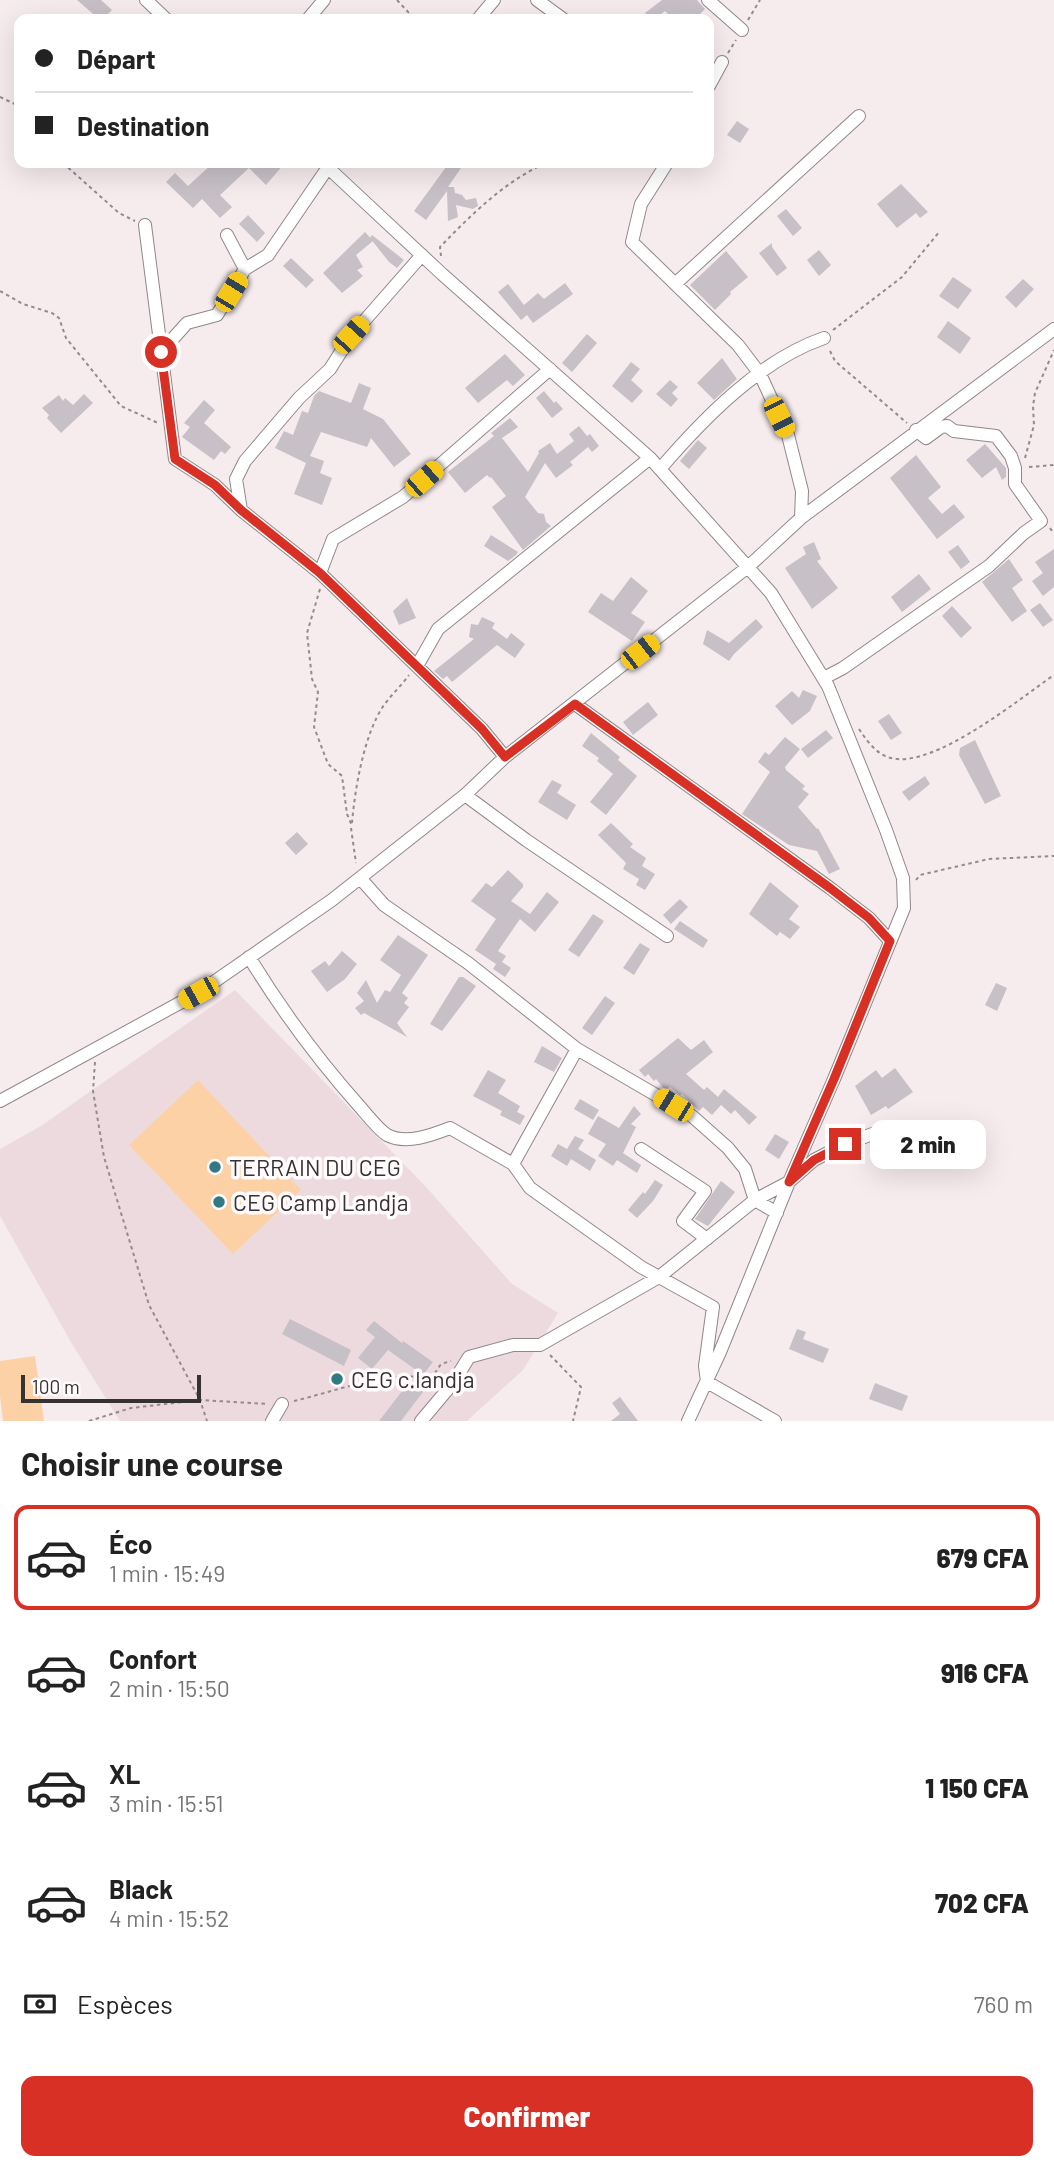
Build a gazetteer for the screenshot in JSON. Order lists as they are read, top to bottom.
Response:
{
  "places": ["TERRAIN DU CEG", "CEG Camp Landja", "CEG c.landja"],
  "scale_bar": "100 m",
  "page": {
    "banner": ["Départ", "Destination"],
    "bubble": "2 min",
    "scale": "100 m",
    "heading": "Choisir une course",
    "list": [
      {
        "name": "Éco",
        "note": "1 min · 15:49",
        "value": "679 CFA"
      },
      {
        "name": "Confort",
        "note": "2 min · 15:50",
        "value": "916 CFA"
      },
      {
        "name": "XL",
        "note": "3 min · 15:51",
        "value": "1 150 CFA"
      },
      {
        "name": "Black",
        "note": "4 min · 15:52",
        "value": "702 CFA"
      }
    ],
    "pay": ["Espèces", "760 m"],
    "buttons": "Confirmer"
  }
}
